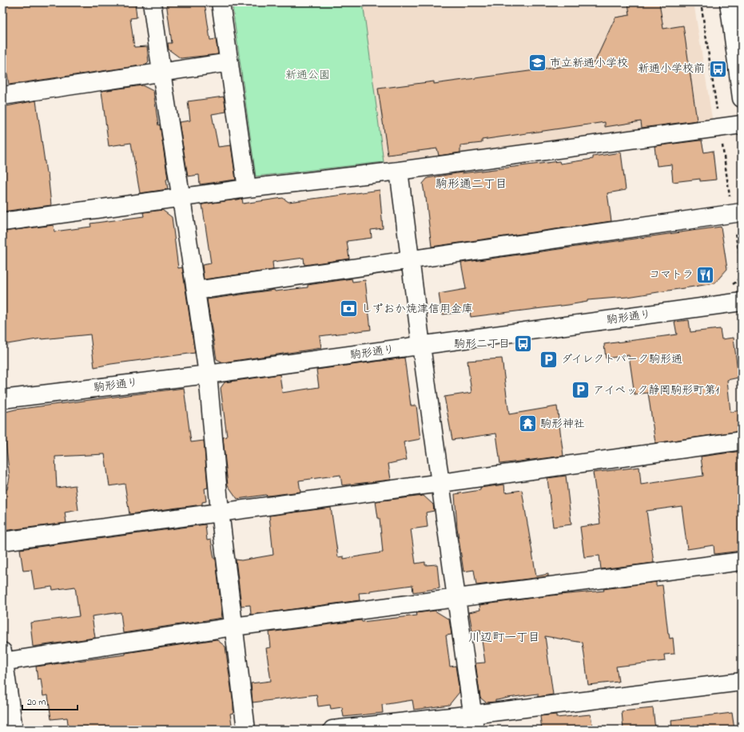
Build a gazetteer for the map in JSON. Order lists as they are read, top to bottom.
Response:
{
  "streets": {
    "street": ["駒形通り"]
  },
  "districts": ["駒形通二丁目", "川辺町一丁目"],
  "parks": ["新通公園"],
  "places": {
    "school or university": ["市立新通小学校"],
    "bus stop": ["新通小学校前", "駒形二丁目"],
    "restaurant": ["コマトラ"],
    "bank": ["しずおか焼津信用金庫"],
    "parking": ["ダイレクトパーク駒形通", "アイペック静岡駒形町第1"],
    "temple": ["駒形神社"]
  },
  "scale_bar": "20 m"
}
